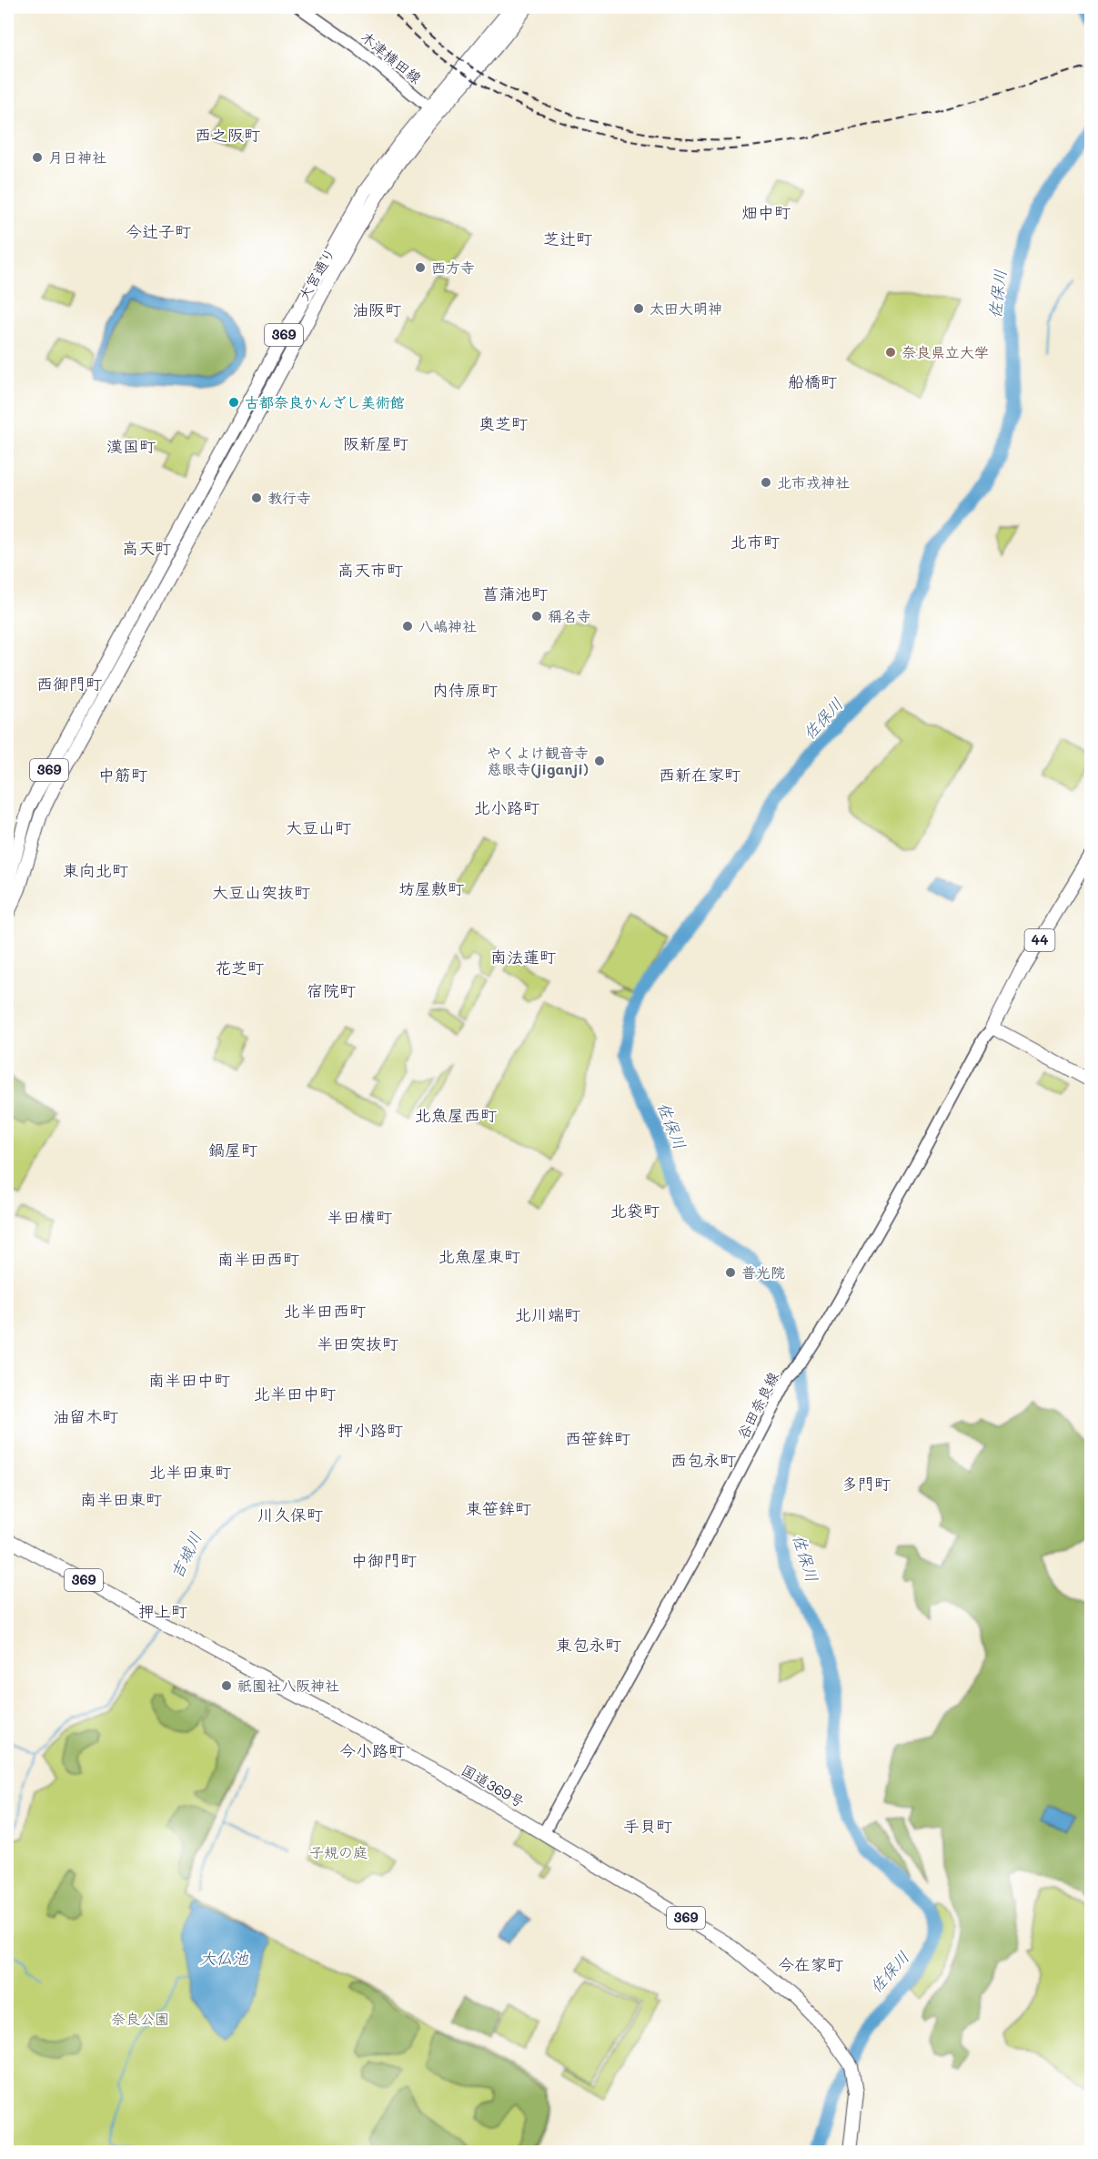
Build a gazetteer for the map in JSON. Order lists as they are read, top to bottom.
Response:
{
  "streets": {
    "main road": [
      "木津横田線",
      "大宮通り",
      "369",
      "44",
      "谷田奈良線",
      "国道369号"
    ]
  },
  "crossings": [
    ["木津横田線", "大宮通り"],
    ["大宮通り", "369"],
    ["44", "谷田奈良線"],
    ["谷田奈良線", "国道369号"]
  ],
  "districts": [
    "西之阪町",
    "畑中町",
    "今辻子町",
    "芝辻町",
    "油阪町",
    "船橋町",
    "奥芝町",
    "阪新屋町",
    "漢国町",
    "北市町",
    "高天町",
    "高天市町",
    "菖蒲池町",
    "西御門町",
    "内侍原町",
    "中筋町",
    "西新在家町",
    "北小路町",
    "大豆山町",
    "東向北町",
    "坊屋敷町",
    "大豆山突抜町",
    "南法蓮町",
    "花芝町",
    "宿院町",
    "北魚屋西町",
    "鍋屋町",
    "北袋町",
    "半田横町",
    "北魚屋東町",
    "南半田西町",
    "北半田西町",
    "北川端町",
    "半田突抜町",
    "南半田中町",
    "北半田中町",
    "油留木町",
    "押小路町",
    "西笹鉾町",
    "西包永町",
    "北半田東町",
    "多門町",
    "南半田東町",
    "東笹鉾町",
    "川久保町",
    "中御門町",
    "押上町",
    "東包永町",
    "今小路町",
    "手貝町",
    "今在家町"
  ],
  "water": ["佐保川", "吉城川", "大仏池"],
  "parks": ["子規の庭", "奈良公園"],
  "places": [
    "月日神社",
    "西方寺",
    "太田大明神",
    "奈良県立大学",
    "古都奈良かんざし美術館",
    "北市戎神社",
    "教行寺",
    "稱名寺",
    "八嶋神社",
    "やくよけ観音寺 慈眼寺(jiganji)",
    "普光院",
    "祇園社八阪神社"
  ]
}
